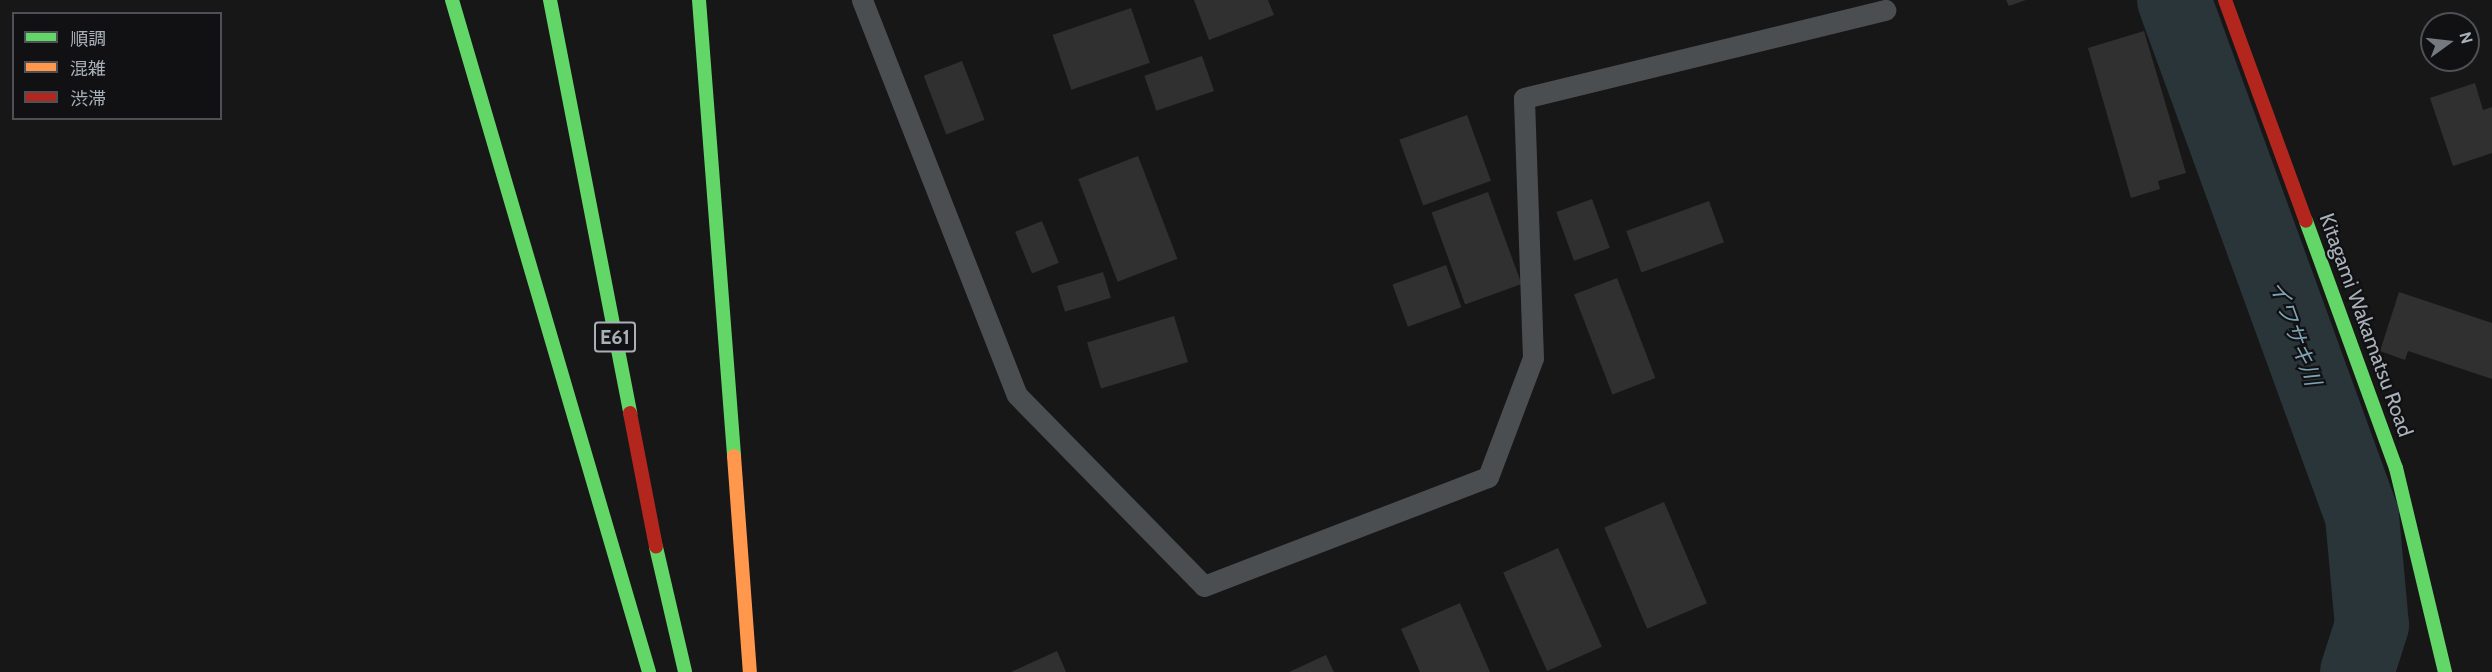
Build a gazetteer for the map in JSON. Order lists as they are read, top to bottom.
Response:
{
  "streets": {
    "main road": ["Kitagami Wakamatsu Road", "E61"]
  },
  "water": ["イワサキ川"],
  "legend": ["順調", "混雑", "渋滞"],
  "north": "right"
}
